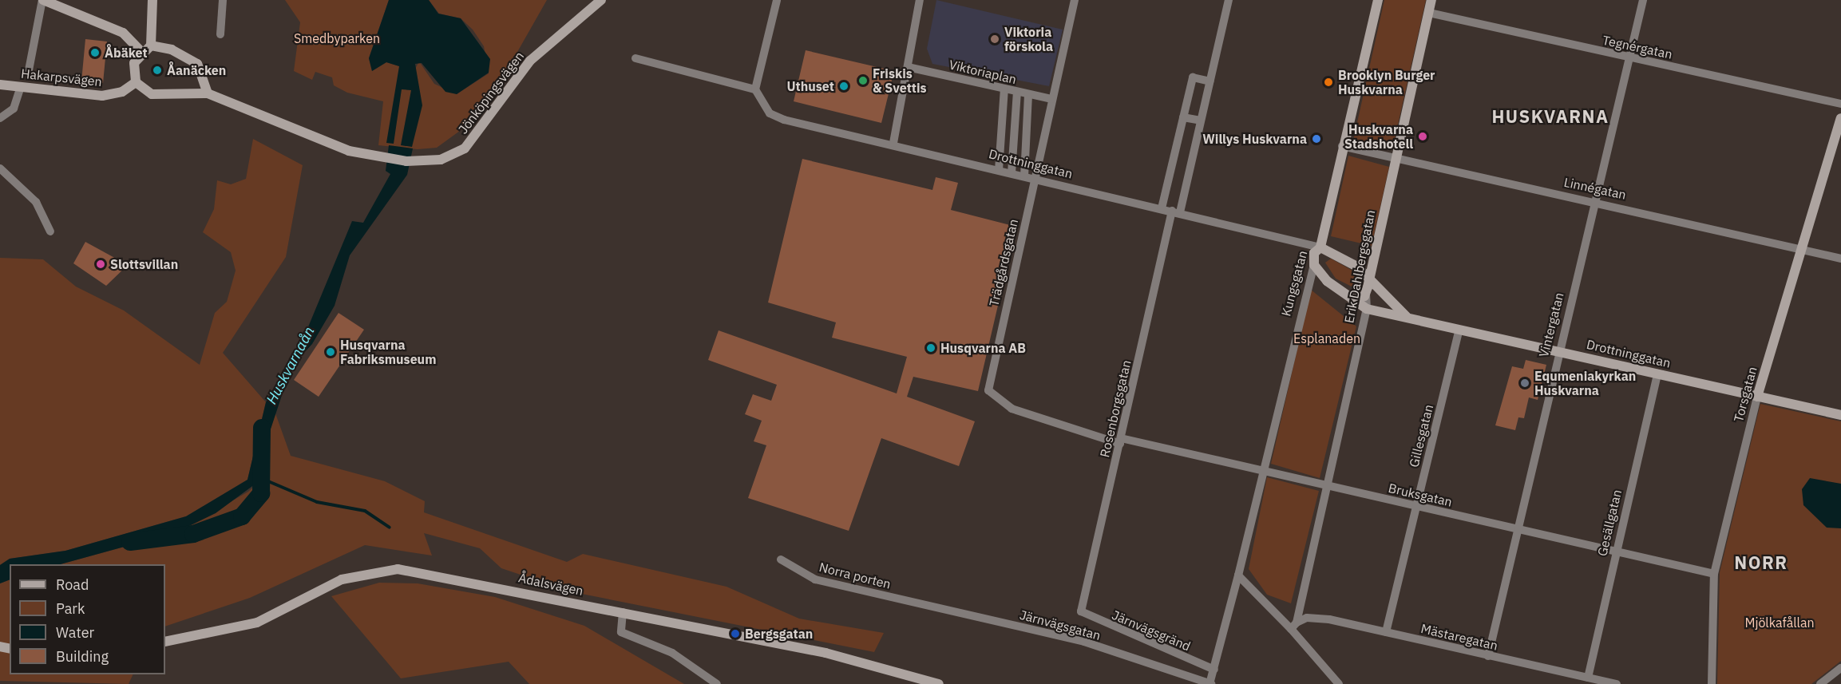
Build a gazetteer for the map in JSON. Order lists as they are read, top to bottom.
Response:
{
  "streets": {
    "street": [
      "Tegnérgatan",
      "Viktoriaplan",
      "Hakarpsvägen",
      "Jönköpingsvägen",
      "Drottninggatan",
      "Linnégatan",
      "Trädgårdsgatan",
      "Erik Dahlbergsgatan",
      "Kungsgatan",
      "Vintergatan",
      "Torsgatan",
      "Rosenborgsgatan",
      "Gillesgatan",
      "Bruksgatan",
      "Gesällgatan",
      "Norra porten",
      "Ådalsvägen",
      "Järnvägsgatan",
      "Järnvägsgränd",
      "Mästaregatan"
    ]
  },
  "crossings": [
    ["Tegnérgatan", "Erik Dahlbergsgatan"],
    ["Tegnérgatan", "Vintergatan"],
    ["Viktoriaplan", "Trädgårdsgatan"],
    ["Drottninggatan", "Trädgårdsgatan"],
    ["Drottninggatan", "Erik Dahlbergsgatan"],
    ["Drottninggatan", "Kungsgatan"],
    ["Drottninggatan", "Vintergatan"],
    ["Drottninggatan", "Torsgatan"],
    ["Drottninggatan", "Rosenborgsgatan"],
    ["Drottninggatan", "Gillesgatan"],
    ["Drottninggatan", "Gesällgatan"],
    ["Linnégatan", "Erik Dahlbergsgatan"],
    ["Linnégatan", "Kungsgatan"],
    ["Linnégatan", "Vintergatan"],
    ["Linnégatan", "Torsgatan"],
    ["Trädgårdsgatan", "Rosenborgsgatan"],
    ["Trädgårdsgatan", "Bruksgatan"],
    ["Erik Dahlbergsgatan", "Bruksgatan"],
    ["Erik Dahlbergsgatan", "Mästaregatan"],
    ["Kungsgatan", "Bruksgatan"],
    ["Kungsgatan", "Järnvägsgatan"],
    ["Kungsgatan", "Järnvägsgränd"],
    ["Vintergatan", "Bruksgatan"],
    ["Vintergatan", "Mästaregatan"],
    ["Torsgatan", "Bruksgatan"],
    ["Rosenborgsgatan", "Bruksgatan"],
    ["Rosenborgsgatan", "Järnvägsgränd"],
    ["Gillesgatan", "Bruksgatan"],
    ["Gillesgatan", "Mästaregatan"],
    ["Bruksgatan", "Gesällgatan"],
    ["Gesällgatan", "Mästaregatan"],
    ["Norra porten", "Järnvägsgatan"]
  ],
  "districts": ["HUSKVARNA", "NORR"],
  "water": ["Huskvarnaån"],
  "parks": ["Smedbyparken", "Esplanaden", "Mjölkafållan"],
  "places": [
    "Viktoria förskola",
    "Åbäket",
    "Åanäcken",
    "Friskis & Svettis",
    "Brooklyn Burger Huskvarna",
    "Uthuset",
    "Huskvarna Stadshotell",
    "Willys Huskvarna",
    "Slottsvillan",
    "Husqvarna AB",
    "Husqvarna Fabriksmuseum",
    "Equmeniakyrkan Huskvarna",
    "Bergsgatan"
  ],
  "legend": [
    "Road",
    "Park",
    "Water",
    "Building"
  ]
}
